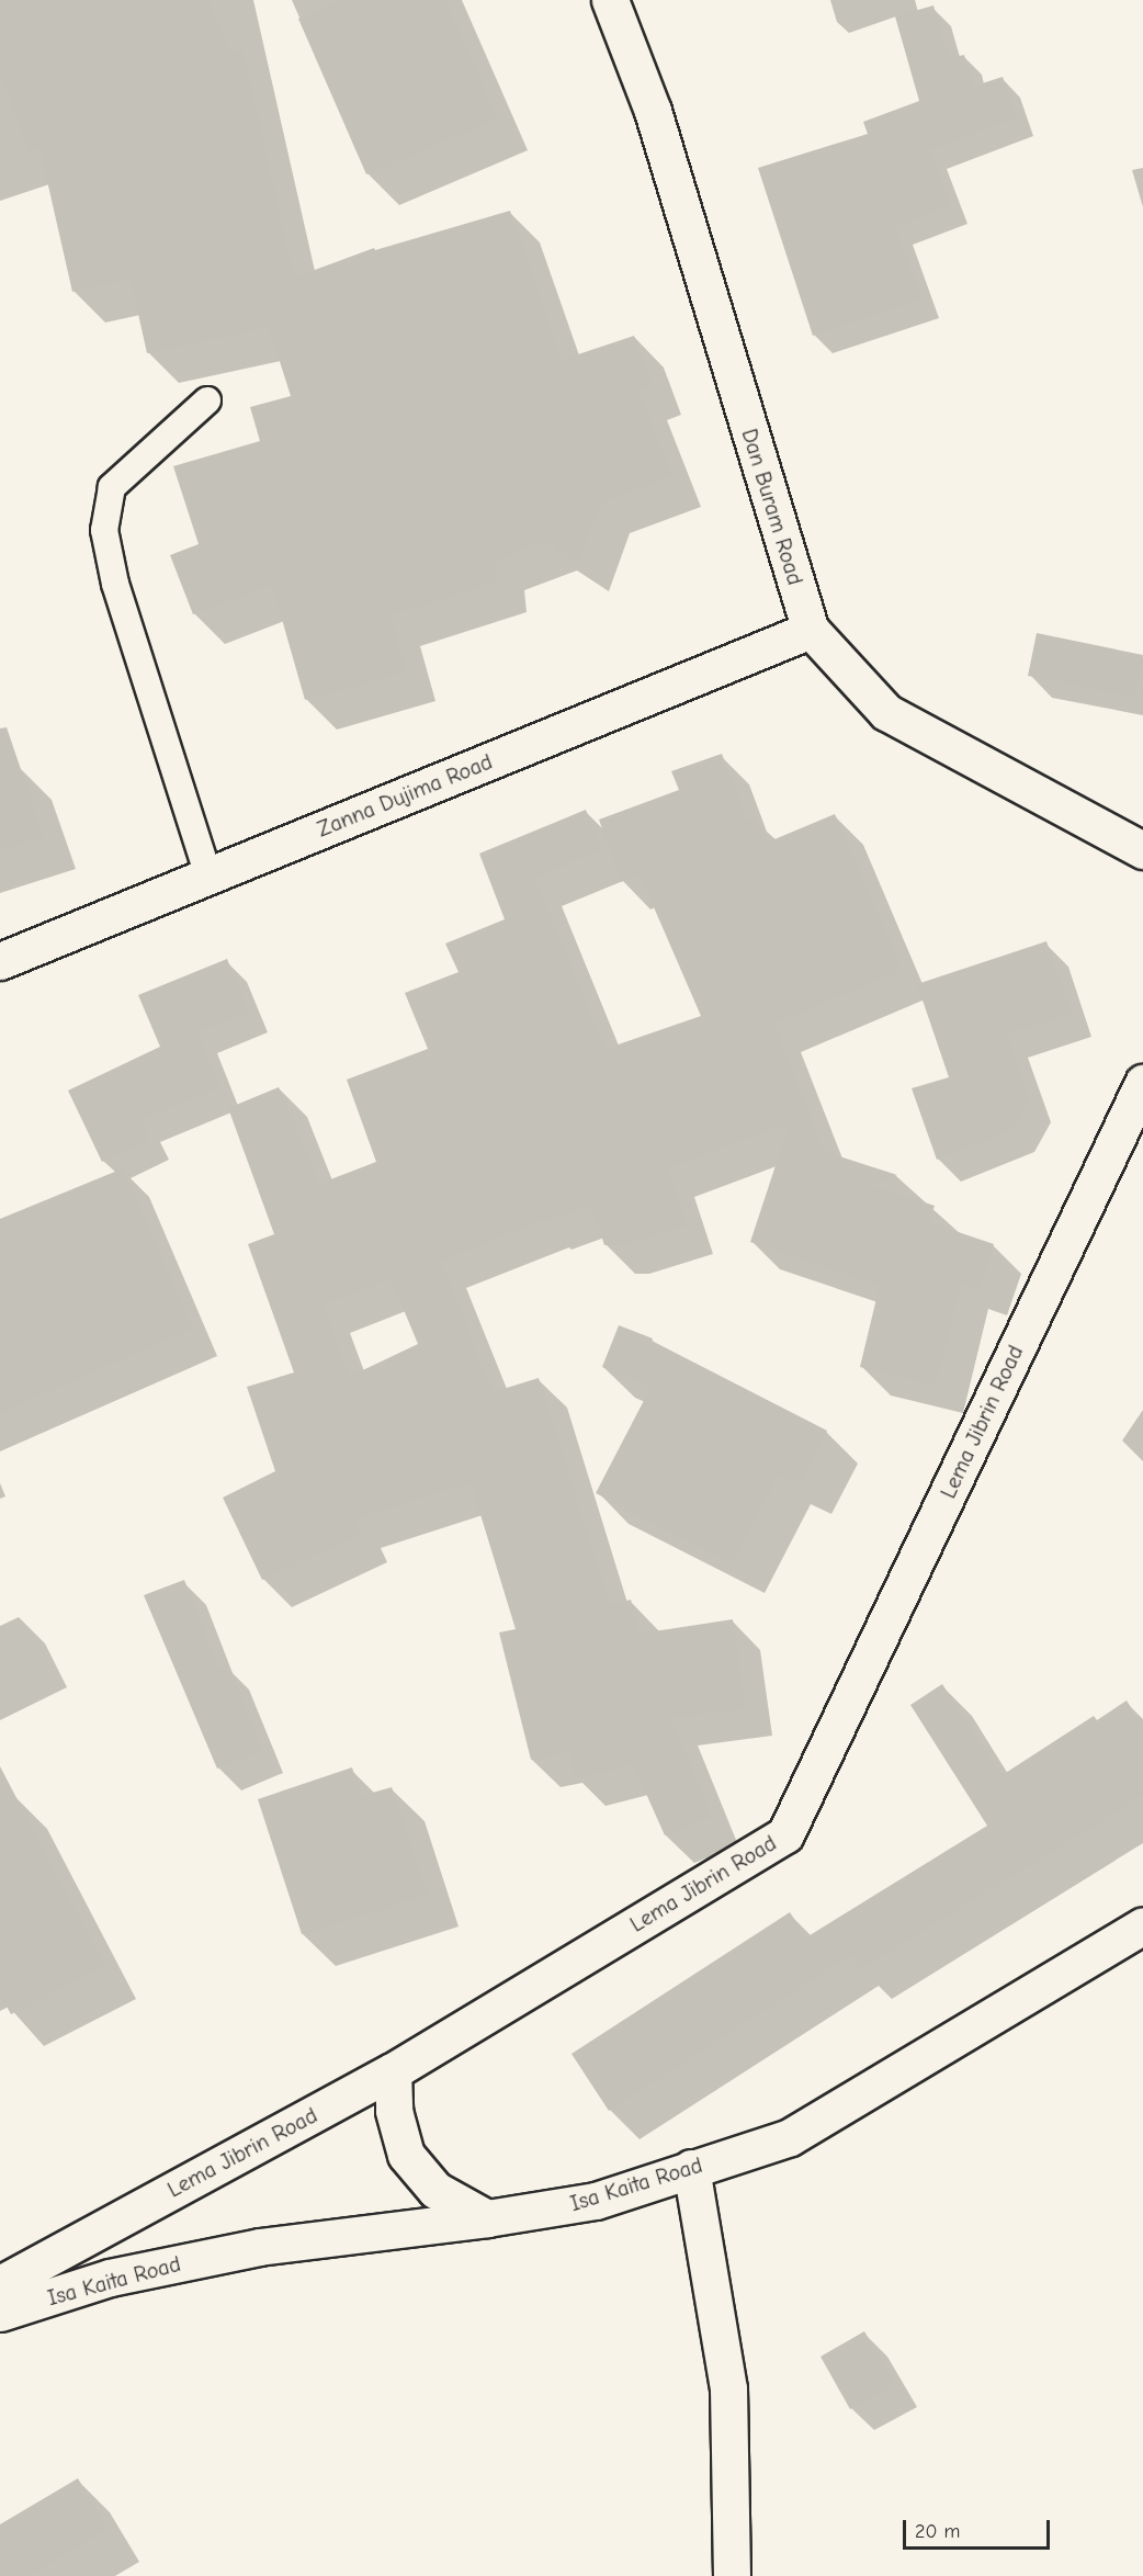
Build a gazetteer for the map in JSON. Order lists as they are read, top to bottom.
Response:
{
  "streets": {
    "street": [
      "Dan Buram Road",
      "Zanna Dujima Road",
      "Lema Jibrin Road",
      "Isa Kaita Road"
    ]
  },
  "crossings": [
    ["Dan Buram Road", "Zanna Dujima Road"]
  ],
  "scale_bar": "20 m"
}
